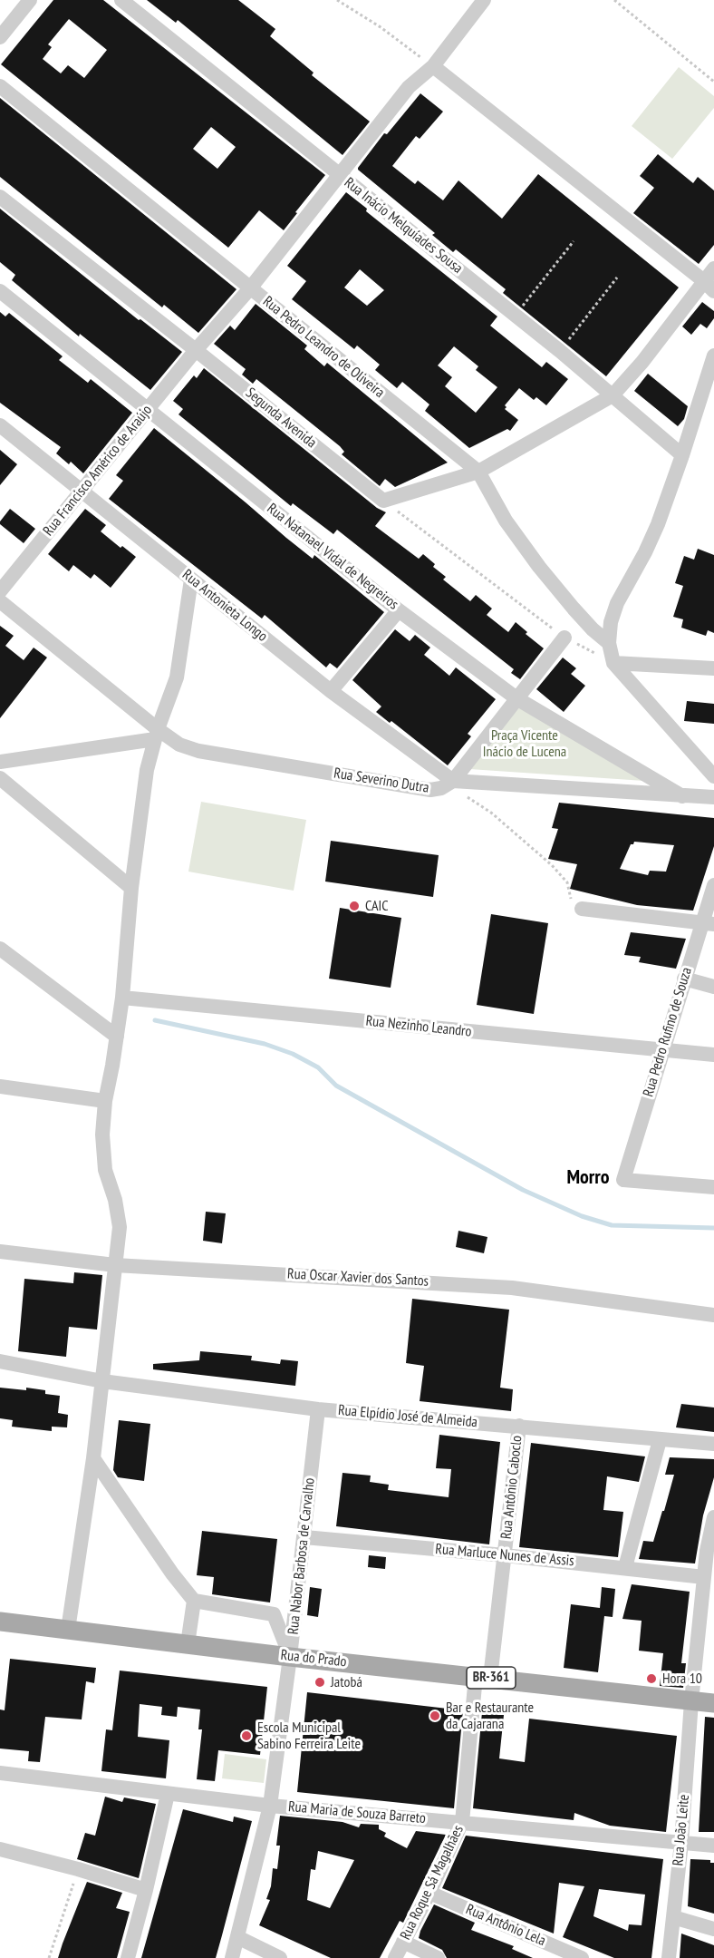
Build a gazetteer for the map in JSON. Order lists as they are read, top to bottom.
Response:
{
  "streets": {
    "main road": ["Rua do Prado", "BR-361"],
    "street": [
      "Rua Inácio Melquíades Sousa",
      "Rua Pedro Leandro de Oliveira",
      "Segunda Avenida",
      "Rua Francisco Américo de Araújo",
      "Rua Natanael Vidal de Negreiros",
      "Rua Antonieta Longo",
      "Rua Severino Dutra",
      "Rua Nezinho Leandro",
      "Rua Pedro Rufino de Souza",
      "Rua Oscar Xavier dos Santos",
      "Rua Elpídio José de Almeida",
      "Rua Antônio Caboclo",
      "Rua Marluce Nunes de Assis",
      "Rua Nabor Barbosa de Carvalho",
      "Rua Maria de Souza Barreto",
      "Rua João Leite",
      "Rua Roque Sá Magalhães",
      "Rua Antônio Lela"
    ]
  },
  "crossings": [
    ["Rua Inácio Melquíades Sousa", "Rua Francisco Américo de Araújo"],
    ["Rua Pedro Leandro de Oliveira", "Rua Francisco Américo de Araújo"],
    ["Segunda Avenida", "Rua Francisco Américo de Araújo"],
    ["Rua Francisco Américo de Araújo", "Rua Natanael Vidal de Negreiros"],
    ["Rua Francisco Américo de Araújo", "Rua Antonieta Longo"],
    ["Rua Natanael Vidal de Negreiros", "Rua Severino Dutra"],
    ["Rua Antonieta Longo", "Rua Severino Dutra"],
    ["Rua Nezinho Leandro", "Rua Pedro Rufino de Souza"],
    ["Rua Elpídio José de Almeida", "Rua Antônio Caboclo"],
    ["Rua Elpídio José de Almeida", "Rua Nabor Barbosa de Carvalho"],
    ["Rua Antônio Caboclo", "Rua Marluce Nunes de Assis"],
    ["Rua Antônio Caboclo", "Rua do Prado"],
    ["Rua Antônio Caboclo", "Rua Roque Sá Magalhães"],
    ["Rua Marluce Nunes de Assis", "Rua Nabor Barbosa de Carvalho"],
    ["Rua Marluce Nunes de Assis", "Rua João Leite"],
    ["Rua Nabor Barbosa de Carvalho", "Rua do Prado"],
    ["Rua Nabor Barbosa de Carvalho", "Rua Maria de Souza Barreto"],
    ["Rua do Prado", "BR-361"],
    ["Rua do Prado", "Rua João Leite"],
    ["Rua do Prado", "Rua Roque Sá Magalhães"],
    ["BR-361", "Rua João Leite"],
    ["Rua Maria de Souza Barreto", "Rua João Leite"],
    ["Rua Maria de Souza Barreto", "Rua Roque Sá Magalhães"],
    ["Rua Roque Sá Magalhães", "Rua Antônio Lela"]
  ],
  "districts": ["Morro"],
  "parks": ["Praça Vicente Inácio de Lucena"],
  "places": [
    "CAIC",
    "Hora 10",
    "Jatobá",
    "Bar e Restaurante da Cajarana",
    "Escola Municipal Sabino Ferreira Leite"
  ]
}
